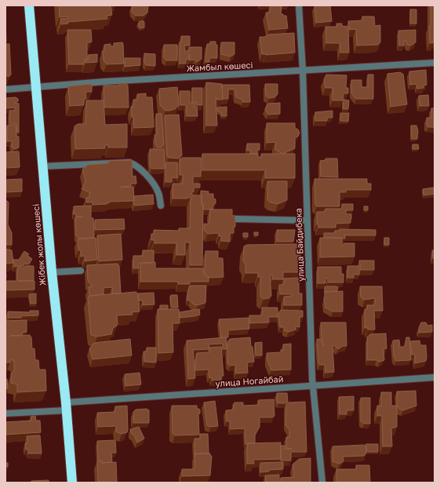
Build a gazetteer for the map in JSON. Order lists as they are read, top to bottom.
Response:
{
  "streets": {
    "highway": ["Жібек жолы көшесі"],
    "street": ["Жамбыл көшесі", "улица Байдибека", "улица Ногайбай"]
  },
  "crossings": [
    ["Жамбыл көшесі", "Жібек жолы көшесі"],
    ["Жамбыл көшесі", "улица Байдибека"],
    ["Жібек жолы көшесі", "улица Ногайбай"],
    ["улица Байдибека", "улица Ногайбай"]
  ]
}
